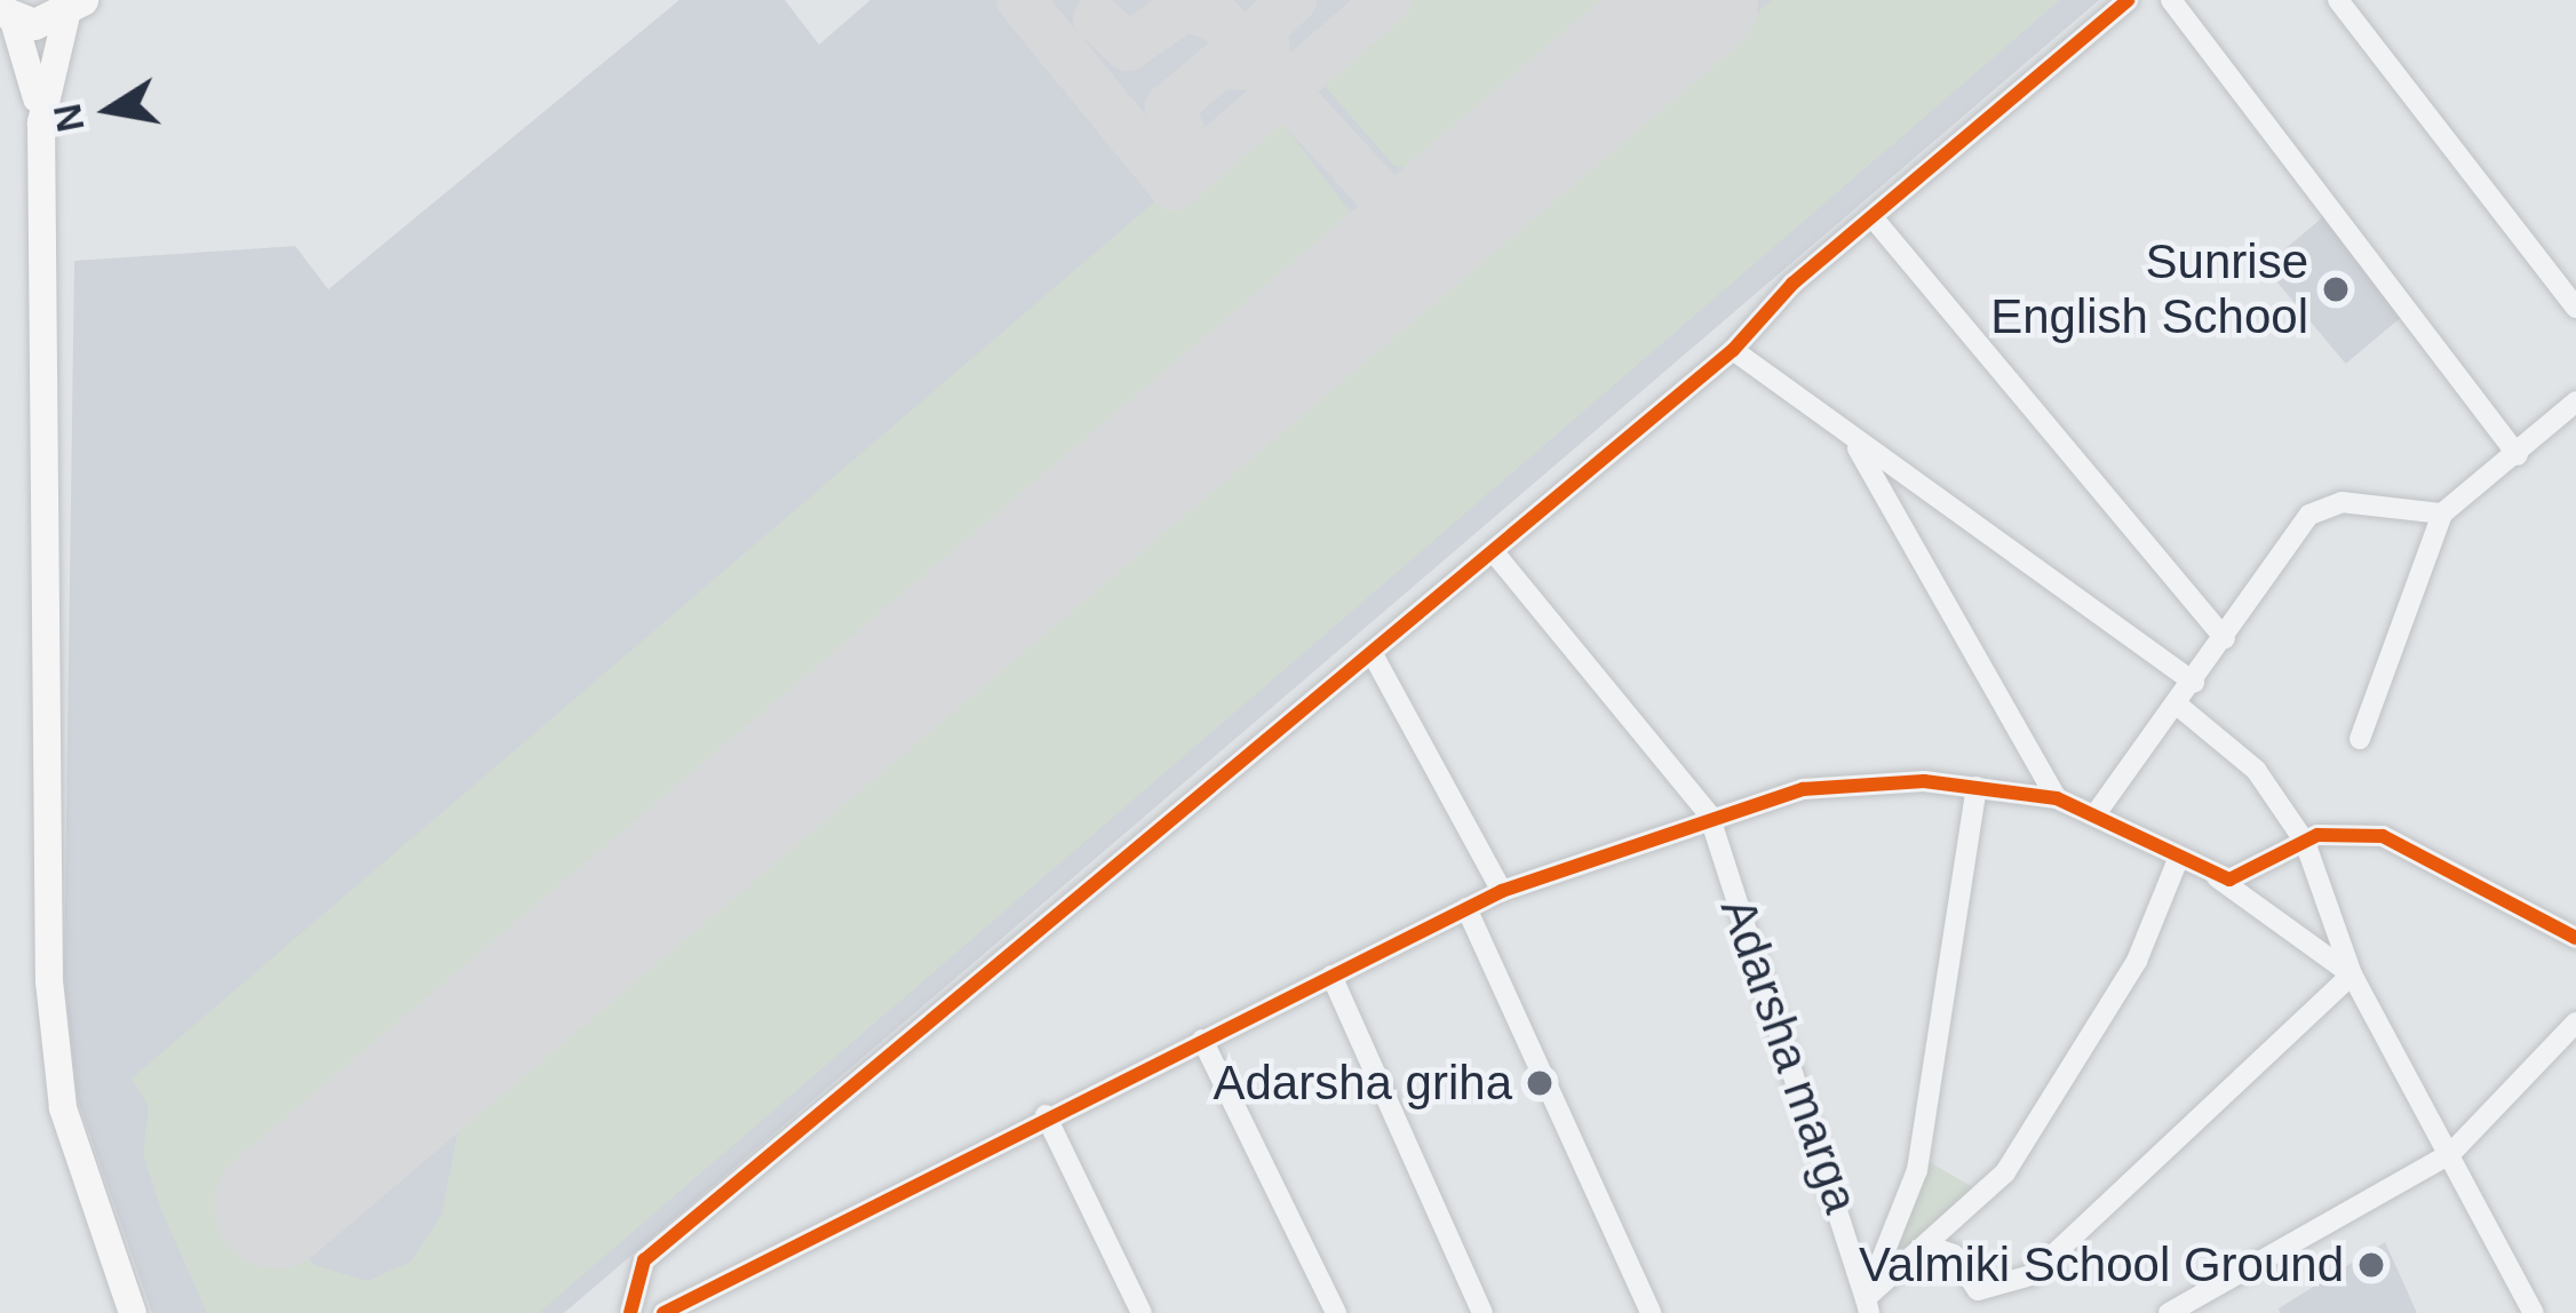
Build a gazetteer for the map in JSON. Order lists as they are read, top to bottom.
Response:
{
  "streets": {
    "street": ["Adarsha marga"]
  },
  "places": ["Sunrise English School", "Adarsha griha", "Valmiki School Ground"],
  "north": "left"
}
